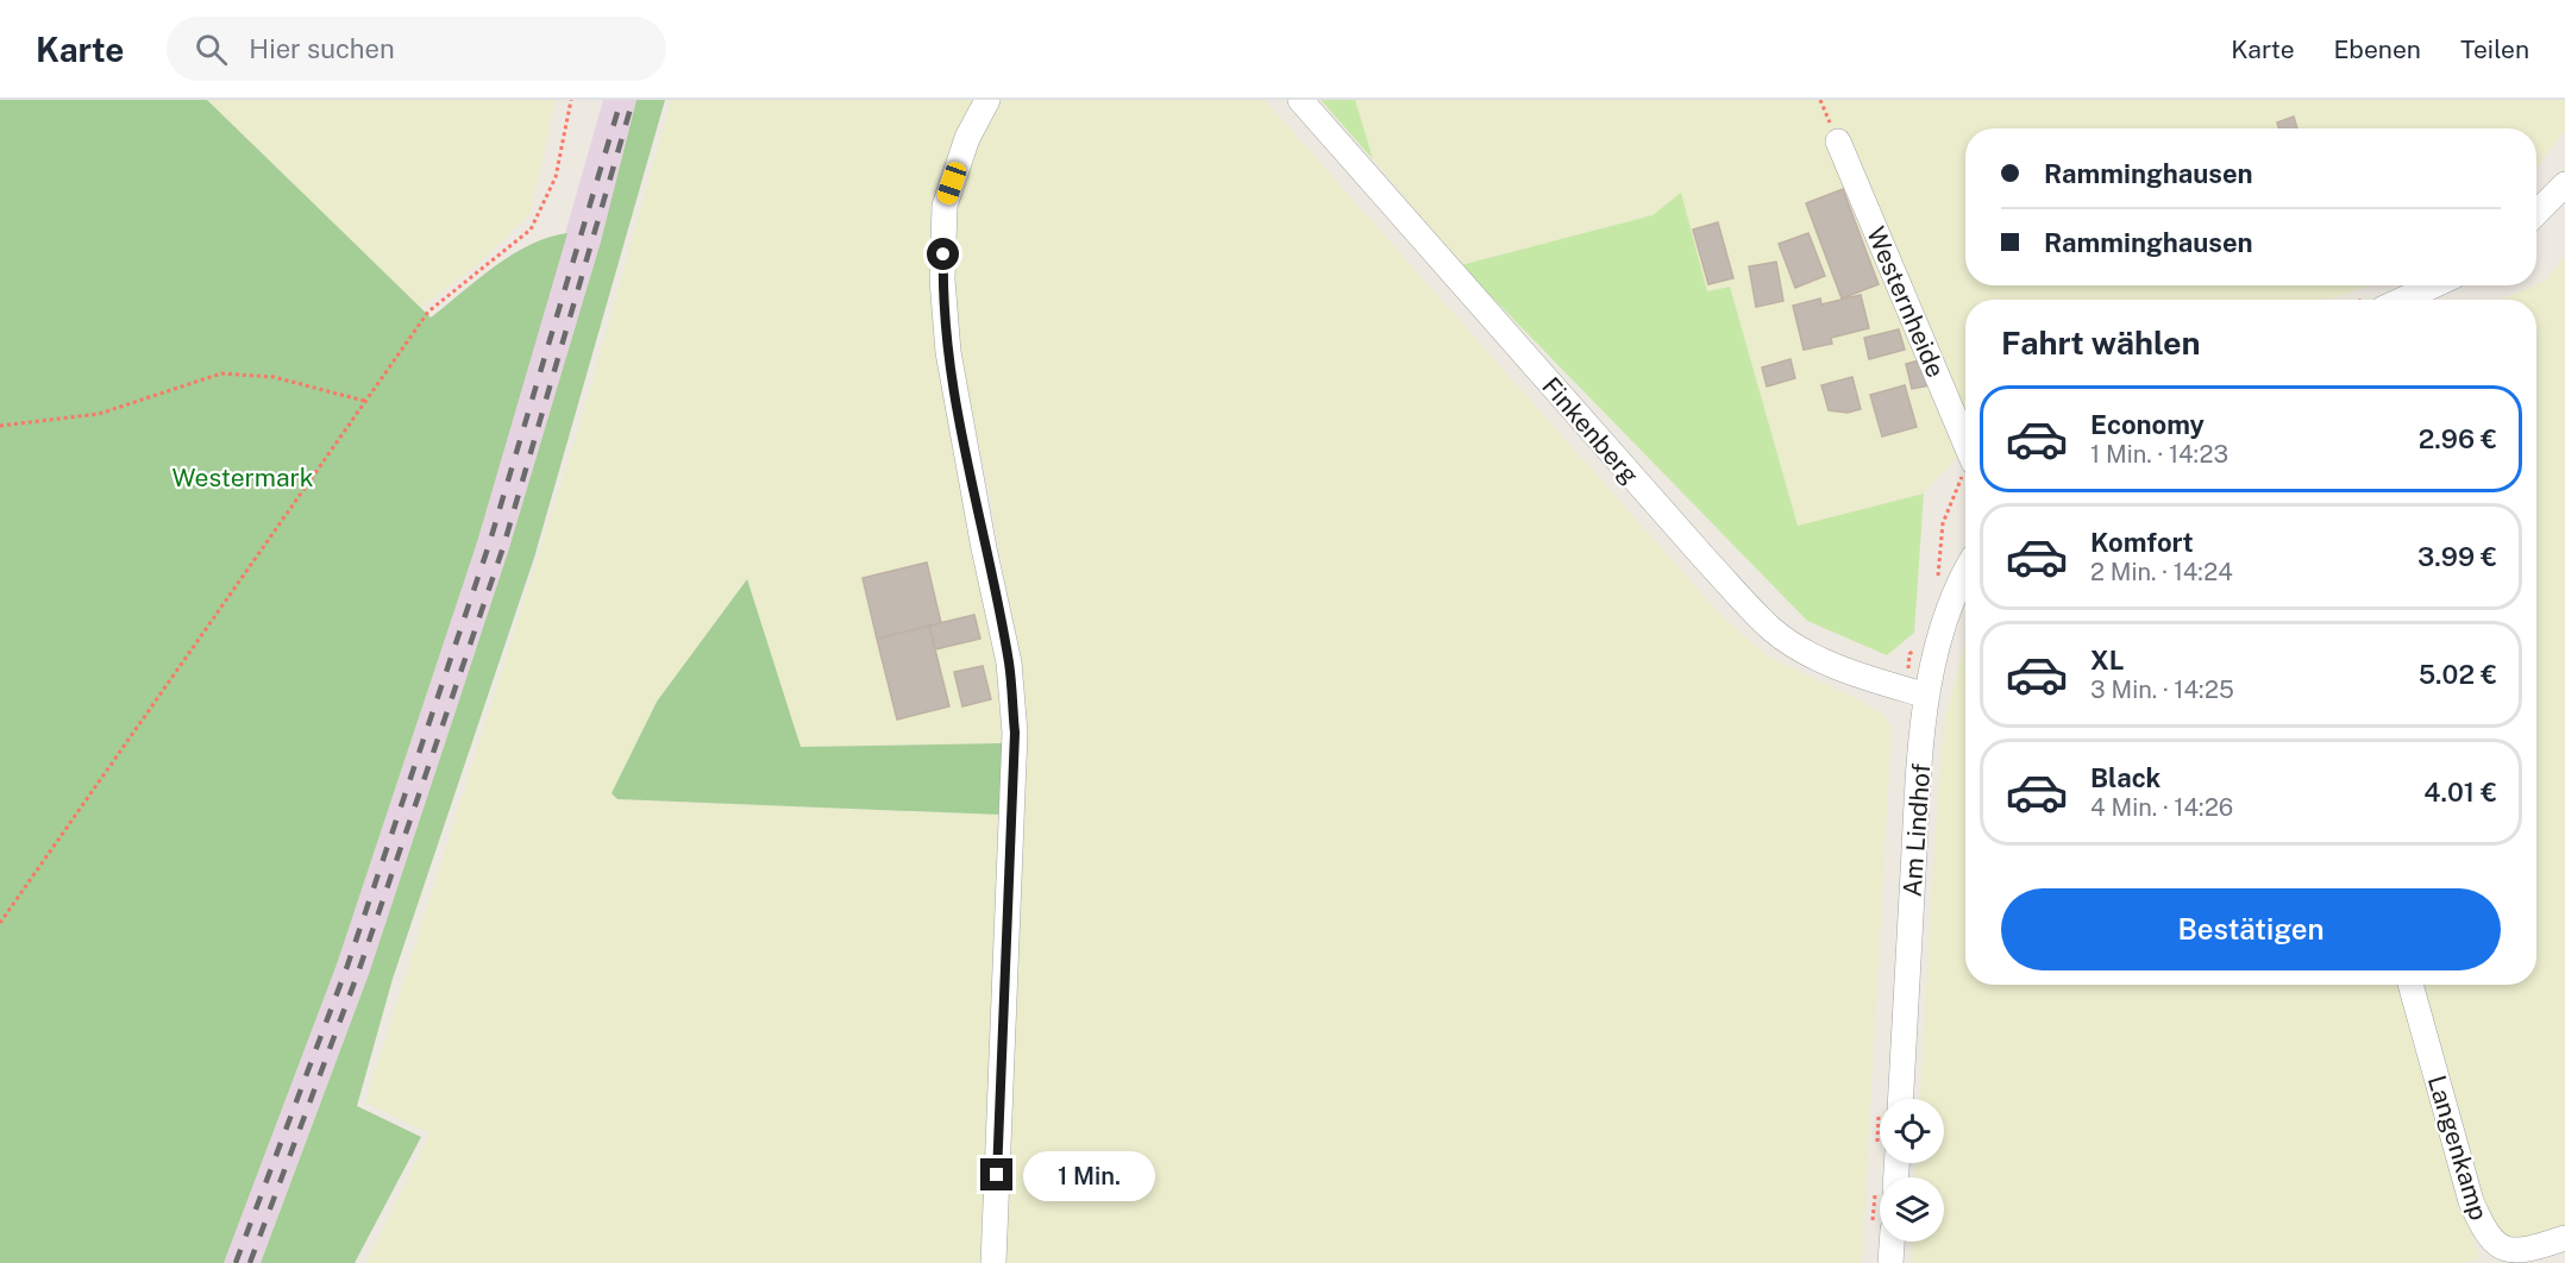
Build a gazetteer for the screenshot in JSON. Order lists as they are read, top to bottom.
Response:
{
  "streets": {
    "street": [
      "Westernheide",
      "Finkenberg",
      "Am Lindhof",
      "Langenkamp"
    ]
  },
  "crossings": [
    ["Finkenberg", "Am Lindhof"]
  ],
  "parks": ["Westermark"],
  "page": {
    "header": "Karte",
    "search": "Hier suchen",
    "nav": ["Karte", "Ebenen", "Teilen"],
    "banner": ["Ramminghausen", "Ramminghausen"],
    "heading": "Fahrt wählen",
    "list": [
      {
        "name": "Economy",
        "note": "1 Min. · 14:23",
        "value": "2.96 €"
      },
      {
        "name": "Komfort",
        "note": "2 Min. · 14:24",
        "value": "3.99 €"
      },
      {
        "name": "XL",
        "note": "3 Min. · 14:25",
        "value": "5.02 €"
      },
      {
        "name": "Black",
        "note": "4 Min. · 14:26",
        "value": "4.01 €"
      }
    ],
    "buttons": "Bestätigen",
    "bubble": "1 Min."
  }
}
